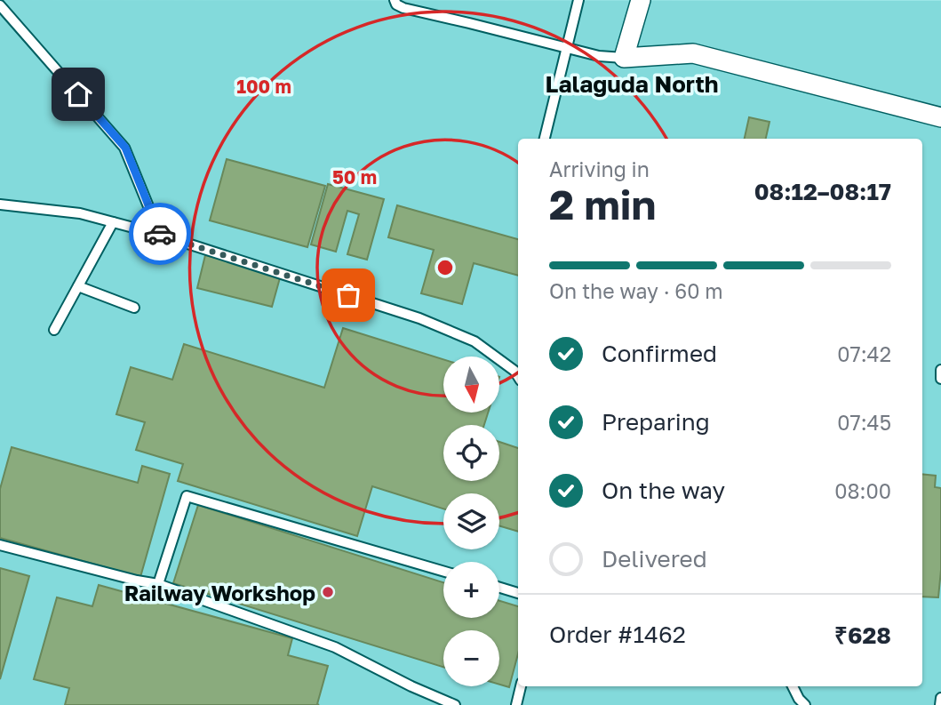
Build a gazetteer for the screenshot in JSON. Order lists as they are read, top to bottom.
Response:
{
  "districts": ["Lalaguda North"],
  "places": ["Railway Workshop"],
  "north": "bottom",
  "page": {
    "heading": ["2 min", "Arriving in", "08:12–08:17"],
    "panel": ["Order #1462", "₹628"],
    "bar": "On the way · 60 m",
    "list": [
      ["Confirmed", "07:42"],
      ["Preparing", "07:45"],
      ["On the way", "08:00"],
      "Delivered"
    ],
    "map_buttons": ["+", "−"]
  },
  "rings": ["100 m", "50 m"]
}
